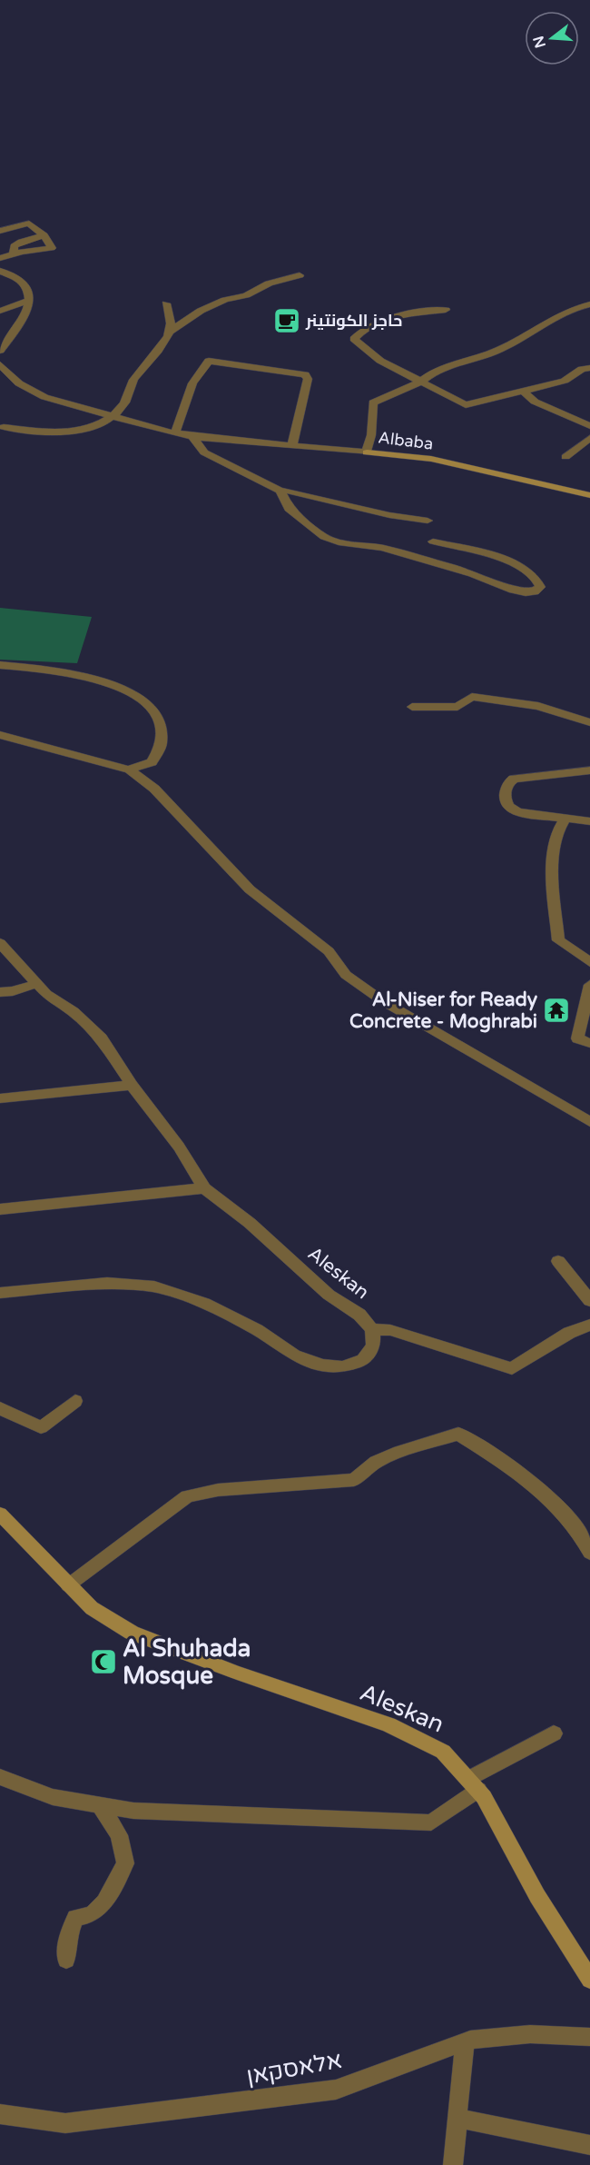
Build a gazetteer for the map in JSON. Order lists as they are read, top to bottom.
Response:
{
  "streets": {
    "street": ["Albaba", "Aleskan", "אלאסקאן"]
  },
  "places": {
    "cafe": ["حاجز الكونتينر"],
    "temple": ["Al-Niser for Ready Concrete - Moghrabi"],
    "mosque": ["Al Shuhada Mosque"]
  },
  "north": "left"
}
